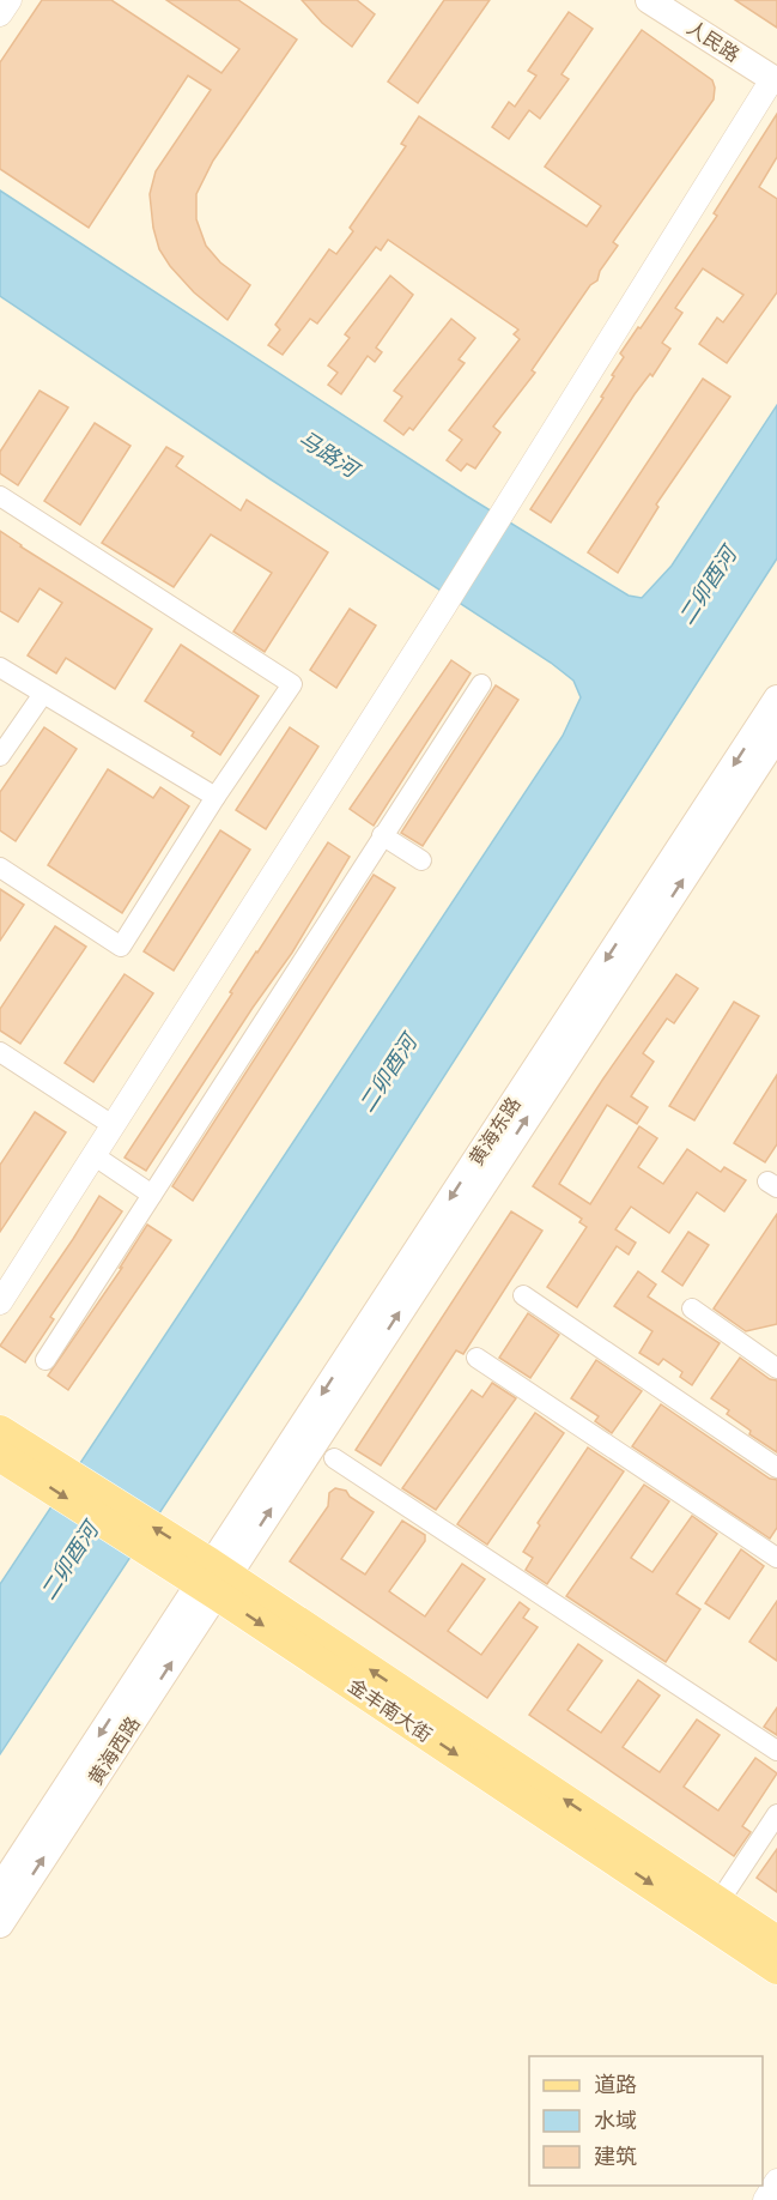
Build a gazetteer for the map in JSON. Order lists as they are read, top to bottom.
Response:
{
  "streets": {
    "main road": [
      "人民路",
      "黄海东路",
      "金丰南大街",
      "黄海西路"
    ]
  },
  "crossings": [
    ["黄海东路", "金丰南大街"],
    ["黄海东路", "黄海西路"],
    ["金丰南大街", "黄海西路"]
  ],
  "water": ["马路河", "二卯酉河"],
  "legend": ["道路", "水域", "建筑"]
}
